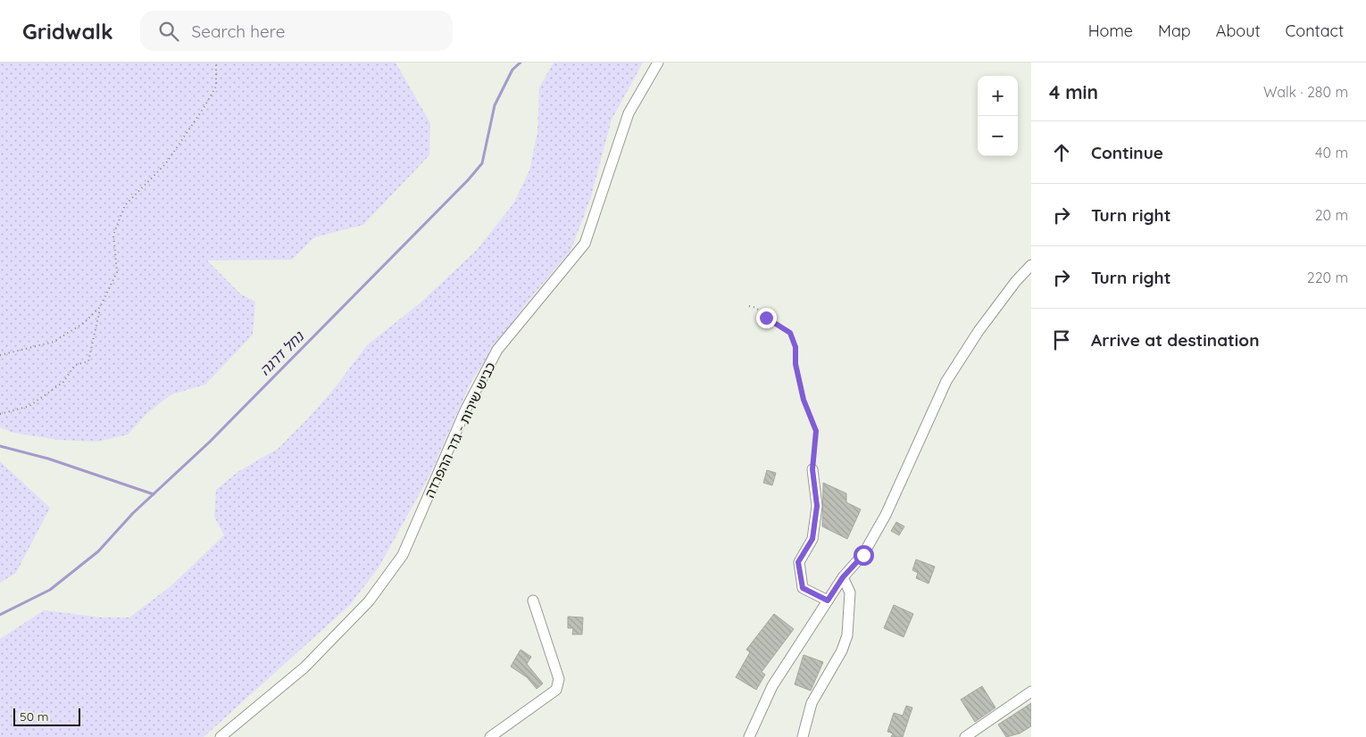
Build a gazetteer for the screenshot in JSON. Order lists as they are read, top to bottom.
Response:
{
  "streets": {
    "street": ["כביש שירות - גדר ההפרדה"]
  },
  "water": ["נחל דרגה"],
  "scale_bar": "50 m",
  "page": {
    "header": "Gridwalk",
    "search": "Search here",
    "nav": [
      "Home",
      "Map",
      "About",
      "Contact"
    ],
    "heading": ["4 min", "Walk · 280 m"],
    "map_buttons": ["+", "−"],
    "list": [
      ["Continue", "40 m"],
      ["Turn right", "20 m"],
      ["Turn right", "220 m"],
      "Arrive at destination"
    ],
    "scale": "50 m"
  }
}
